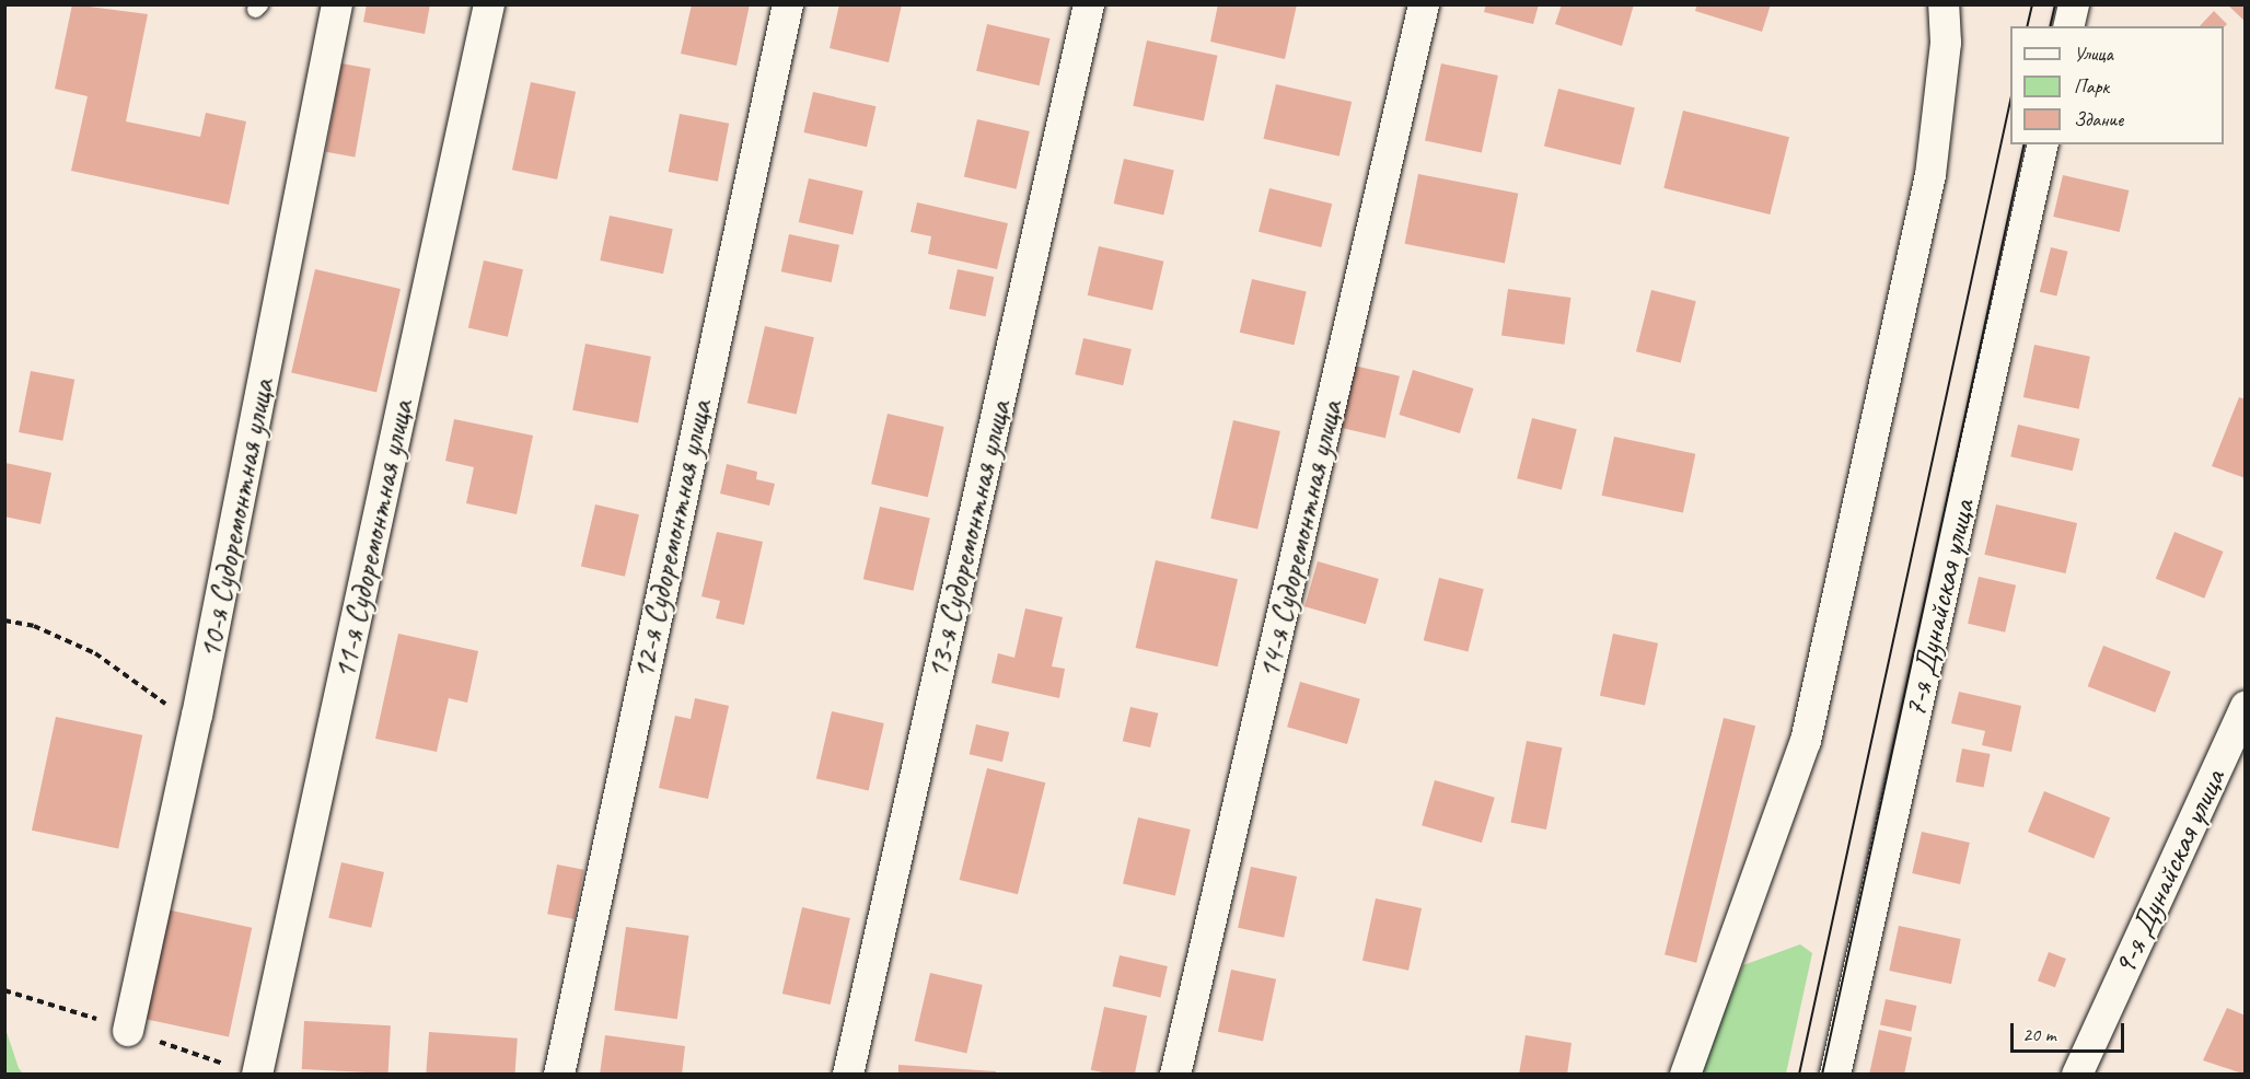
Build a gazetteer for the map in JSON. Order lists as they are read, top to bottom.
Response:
{
  "streets": {
    "street": [
      "10-я Судоремонтная улица",
      "11-я Судоремонтная улица",
      "12-я Судоремонтная улица",
      "13-я Судоремонтная улица",
      "14-я Судоремонтная улица",
      "7-я Дунайская улица",
      "9-я Дунайская улица"
    ]
  },
  "legend": ["Улица", "Парк", "Здание"],
  "scale_bar": "20 m"
}
